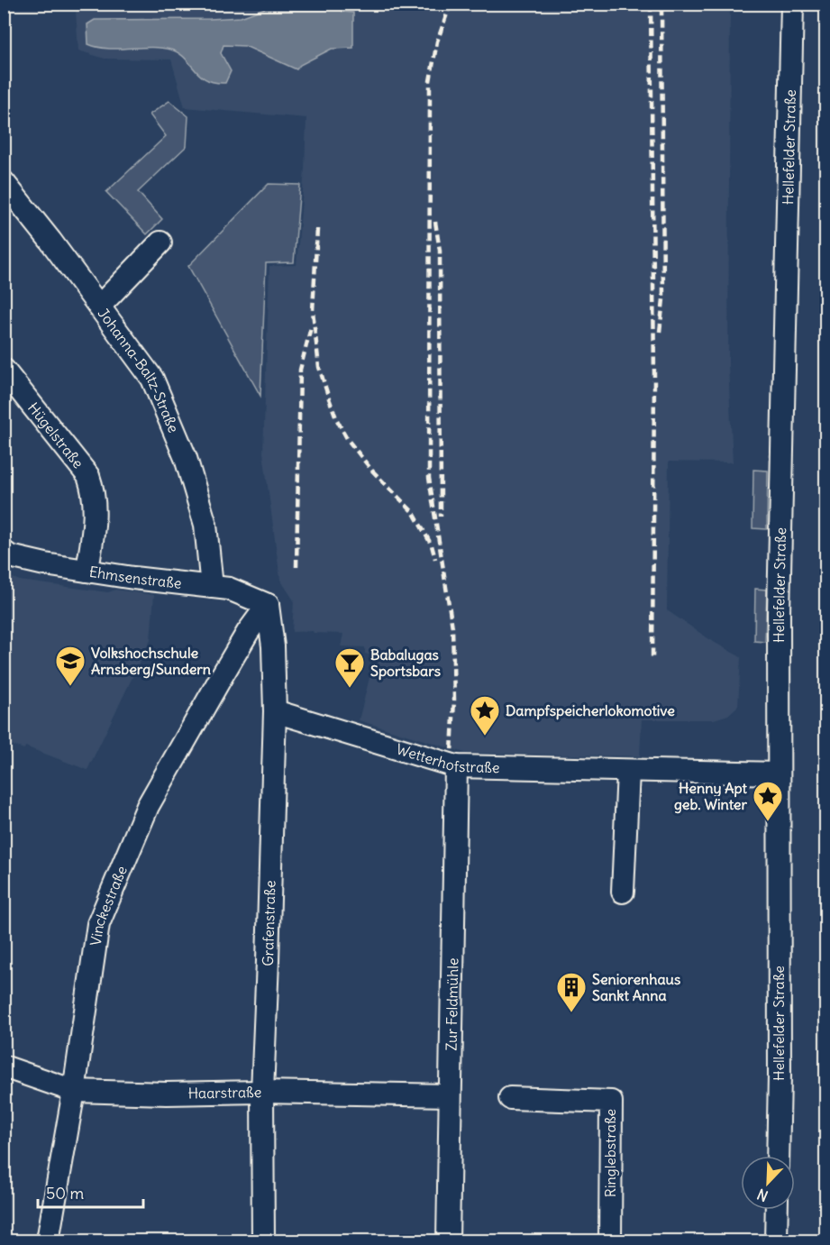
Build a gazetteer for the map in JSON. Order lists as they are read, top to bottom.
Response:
{
  "streets": {
    "street": [
      "Hellefelder Straße",
      "Johanna-Baltz-Straße",
      "Hügelstraße",
      "Ehmsenstraße",
      "Wetterhofstraße",
      "Vinckestraße",
      "Grafenstraße",
      "Zur Feldmühle",
      "Haarstraße",
      "Ringlebstraße"
    ]
  },
  "crossings": [
    ["Hellefelder Straße", "Wetterhofstraße"],
    ["Johanna-Baltz-Straße", "Ehmsenstraße"],
    ["Hügelstraße", "Ehmsenstraße"],
    ["Ehmsenstraße", "Vinckestraße"],
    ["Ehmsenstraße", "Grafenstraße"],
    ["Wetterhofstraße", "Grafenstraße"],
    ["Wetterhofstraße", "Zur Feldmühle"],
    ["Vinckestraße", "Grafenstraße"],
    ["Vinckestraße", "Haarstraße"],
    ["Grafenstraße", "Haarstraße"],
    ["Zur Feldmühle", "Haarstraße"]
  ],
  "places": {
    "school or university": ["Volkshochschule Arnsberg/Sundern"],
    "bar": ["Babalugas Sportsbars"],
    "place": ["Dampfspeicherlokomotive", "Henny Apt geb. Winter"],
    "building": ["Seniorenhaus Sankt Anna"]
  },
  "scale_bar": "50 m",
  "north": "bottom left"
}
